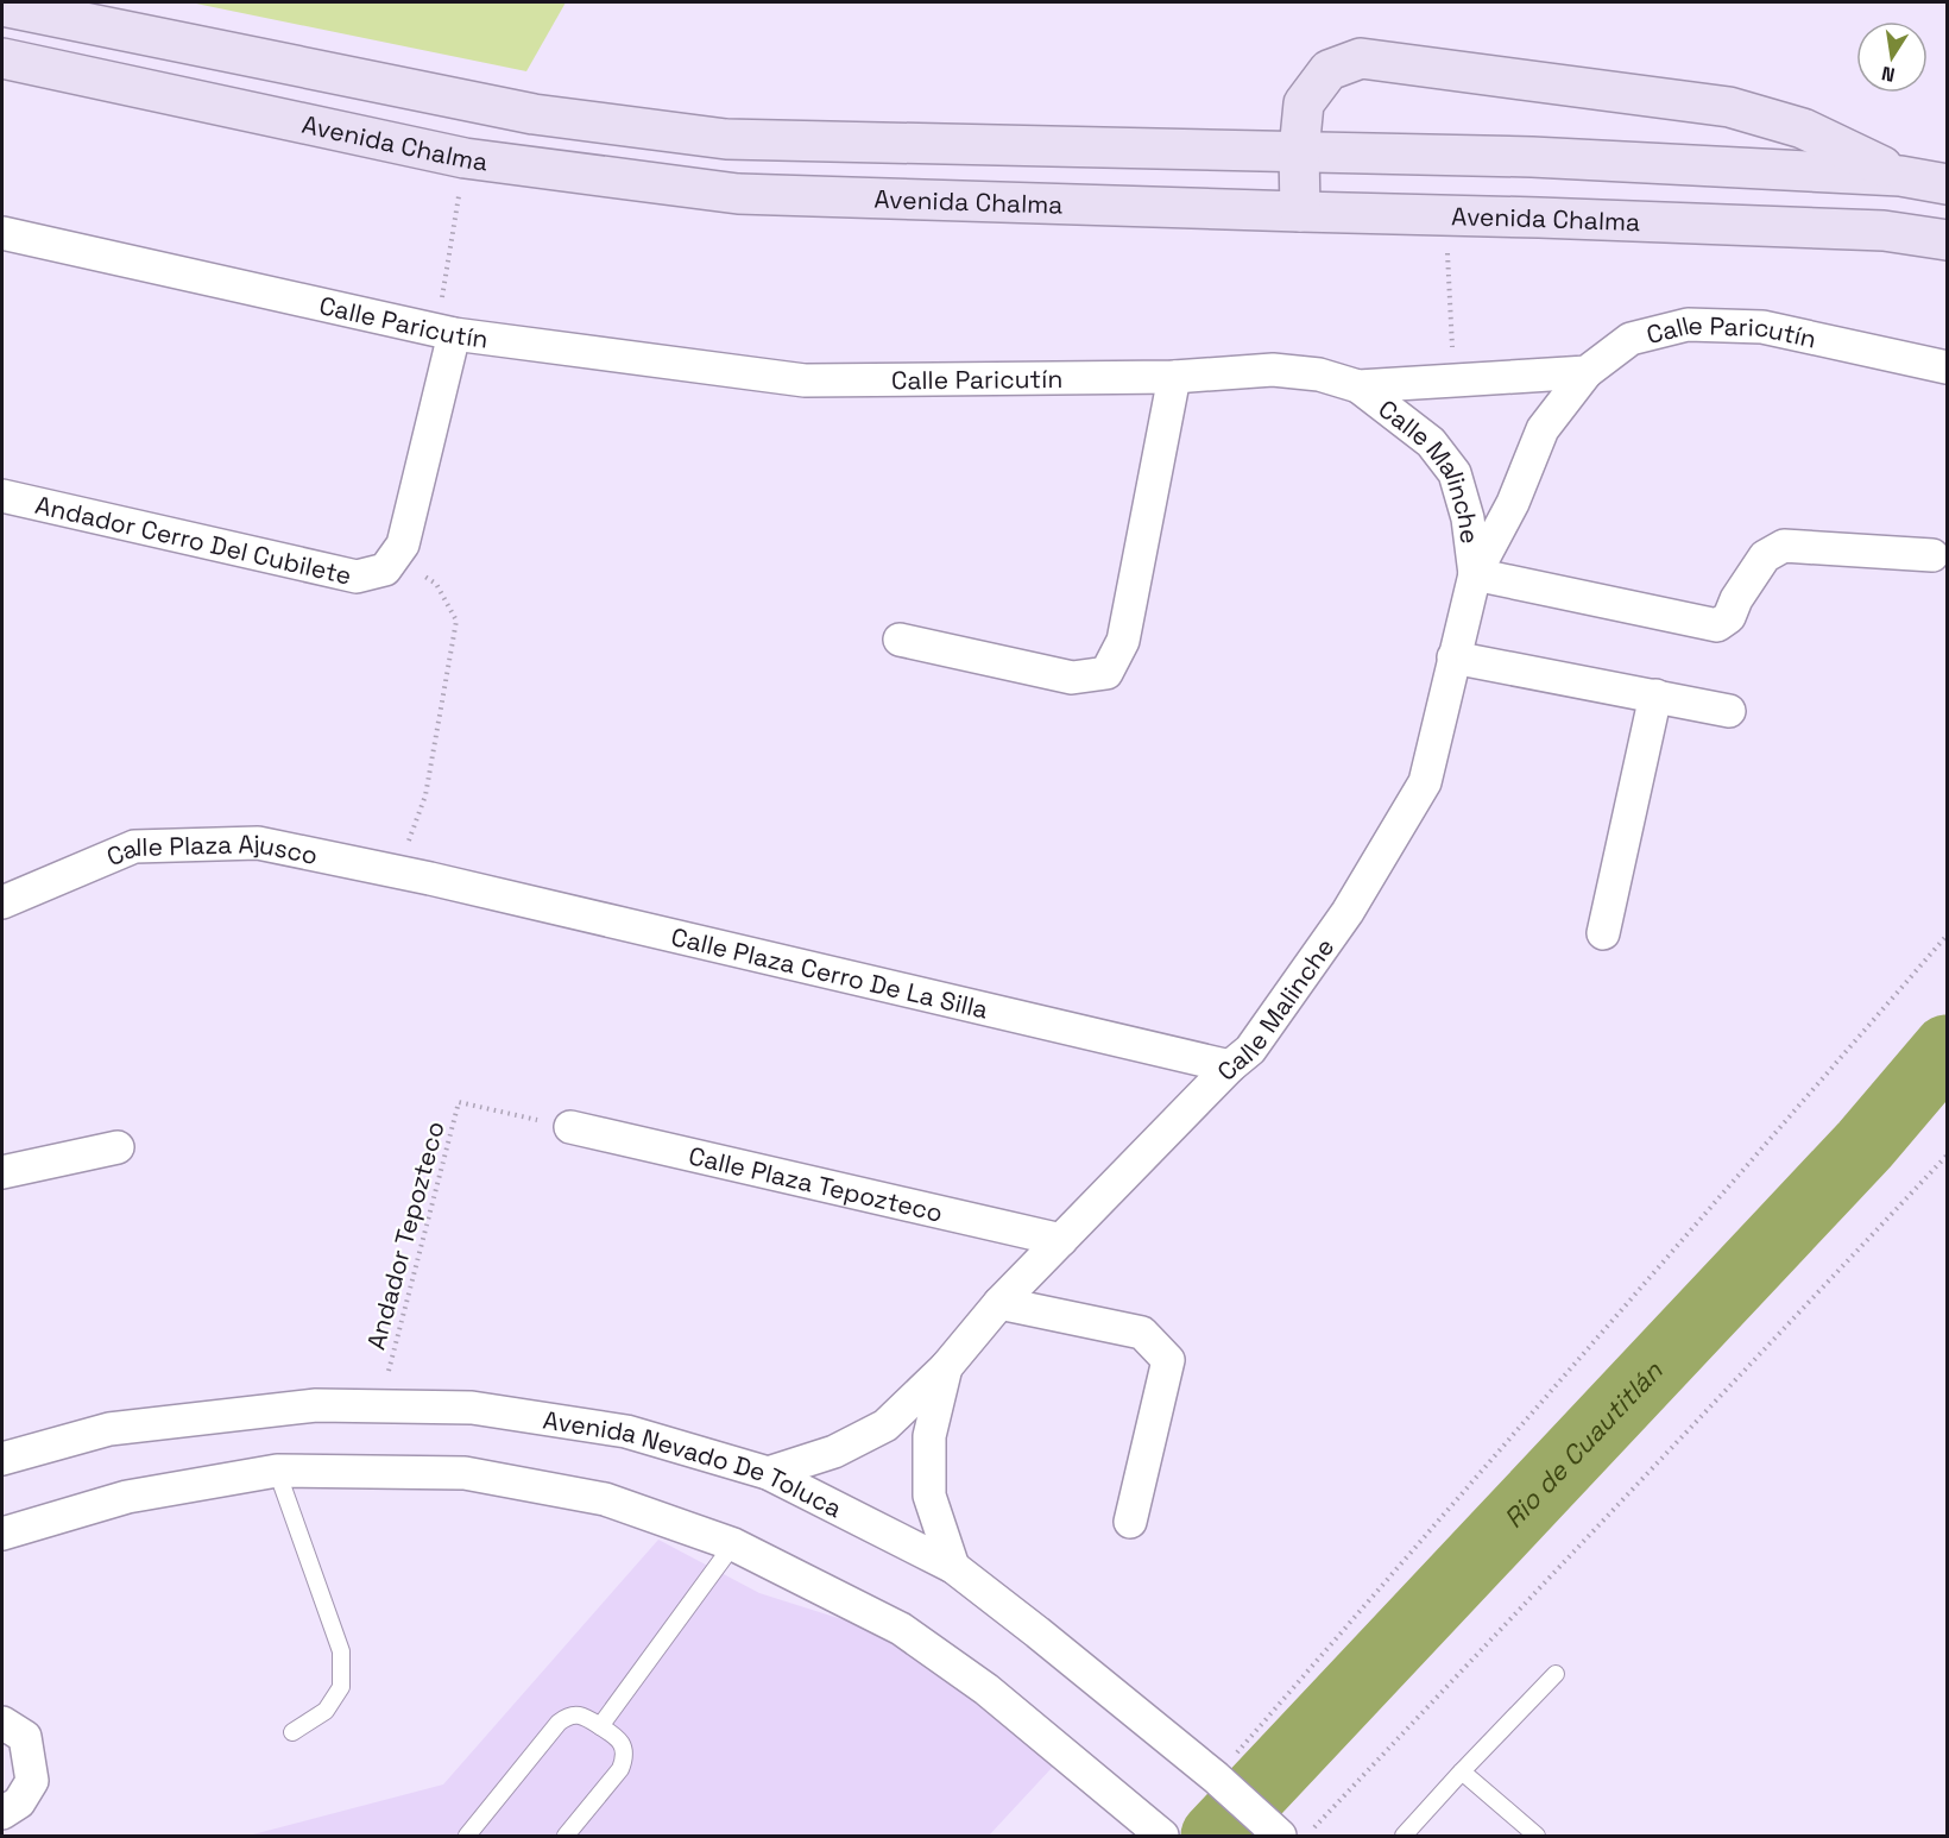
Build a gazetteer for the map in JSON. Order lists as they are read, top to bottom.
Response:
{
  "streets": {
    "main road": ["Avenida Chalma"],
    "street": [
      "Calle Paricutín",
      "Calle Malinche",
      "Andador Cerro Del Cubilete",
      "Calle Plaza Ajusco",
      "Calle Plaza Cerro De La Silla",
      "Calle Plaza Tepozteco",
      "Avenida Nevado De Toluca"
    ],
    "path": ["Andador Tepozteco"]
  },
  "crossings": [
    ["Calle Paricutín", "Calle Malinche"],
    ["Calle Malinche", "Calle Plaza Cerro De La Silla"],
    ["Calle Malinche", "Calle Plaza Tepozteco"],
    ["Calle Malinche", "Avenida Nevado De Toluca"],
    ["Calle Plaza Ajusco", "Calle Plaza Cerro De La Silla"],
    ["Calle Plaza Tepozteco", "Andador Tepozteco"],
    ["Andador Tepozteco", "Avenida Nevado De Toluca"]
  ],
  "water": ["Rio de Cuautitlán"],
  "north": "bottom"
}
